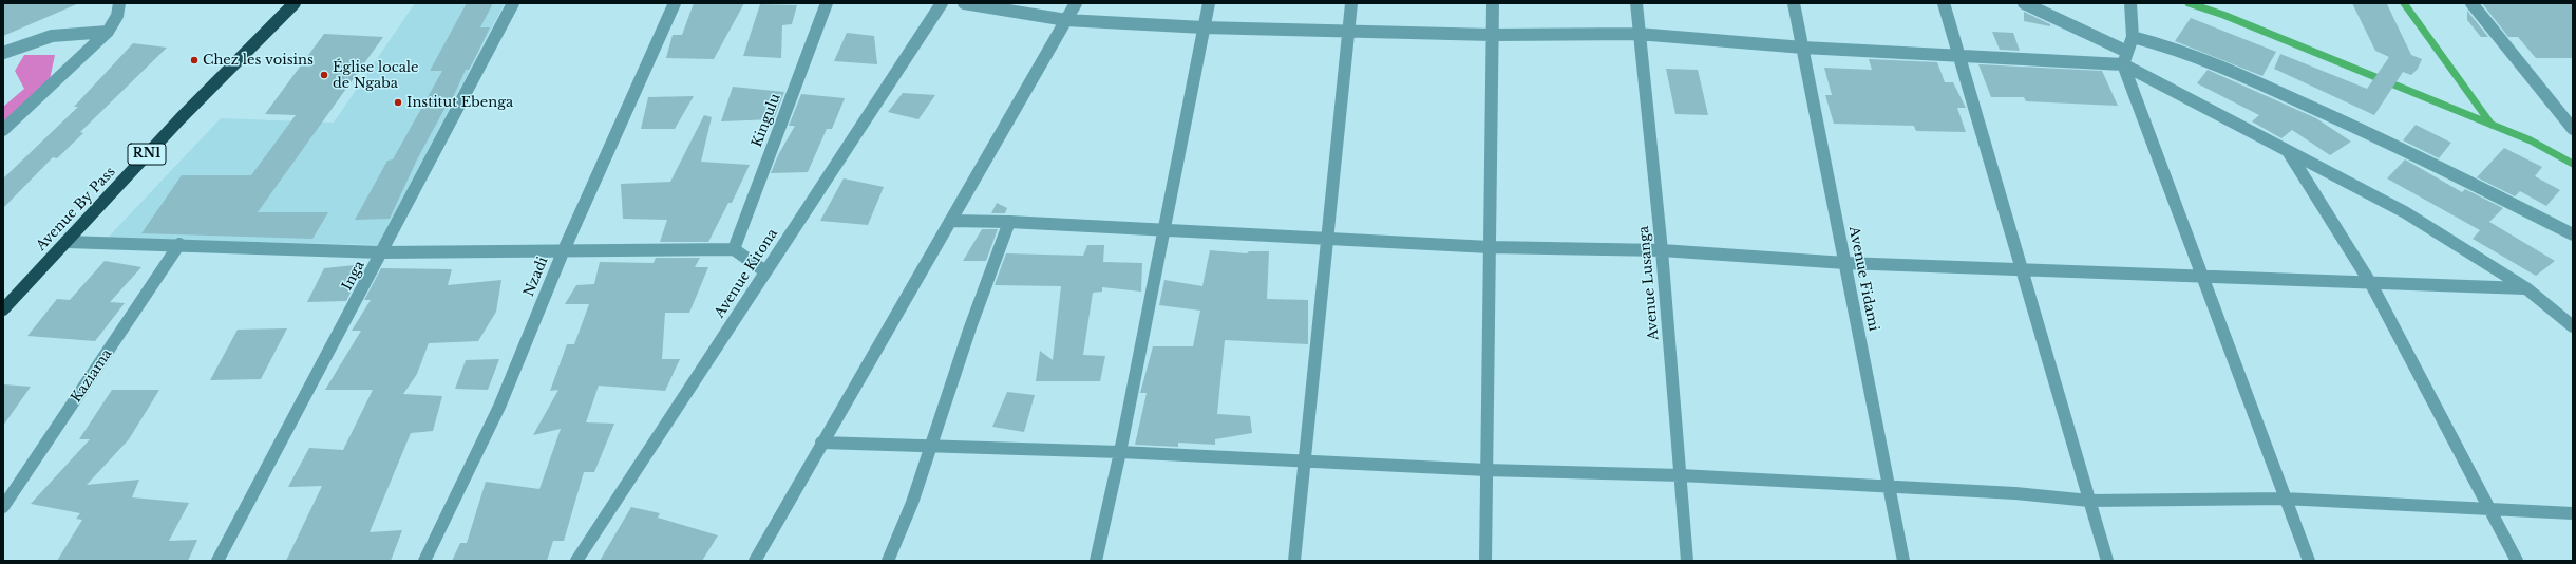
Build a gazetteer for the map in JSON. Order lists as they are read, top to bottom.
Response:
{
  "streets": {
    "highway": ["RN1", "Avenue By Pass"],
    "street": [
      "Kingulu",
      "Avenue Kitona",
      "Inga",
      "Nzadi",
      "Avenue Fidami",
      "Avenue Lusanga",
      "Kaziama"
    ]
  },
  "places": ["Chez les voisins", "Église locale de Ngaba", "Institut Ebenga"]
}
